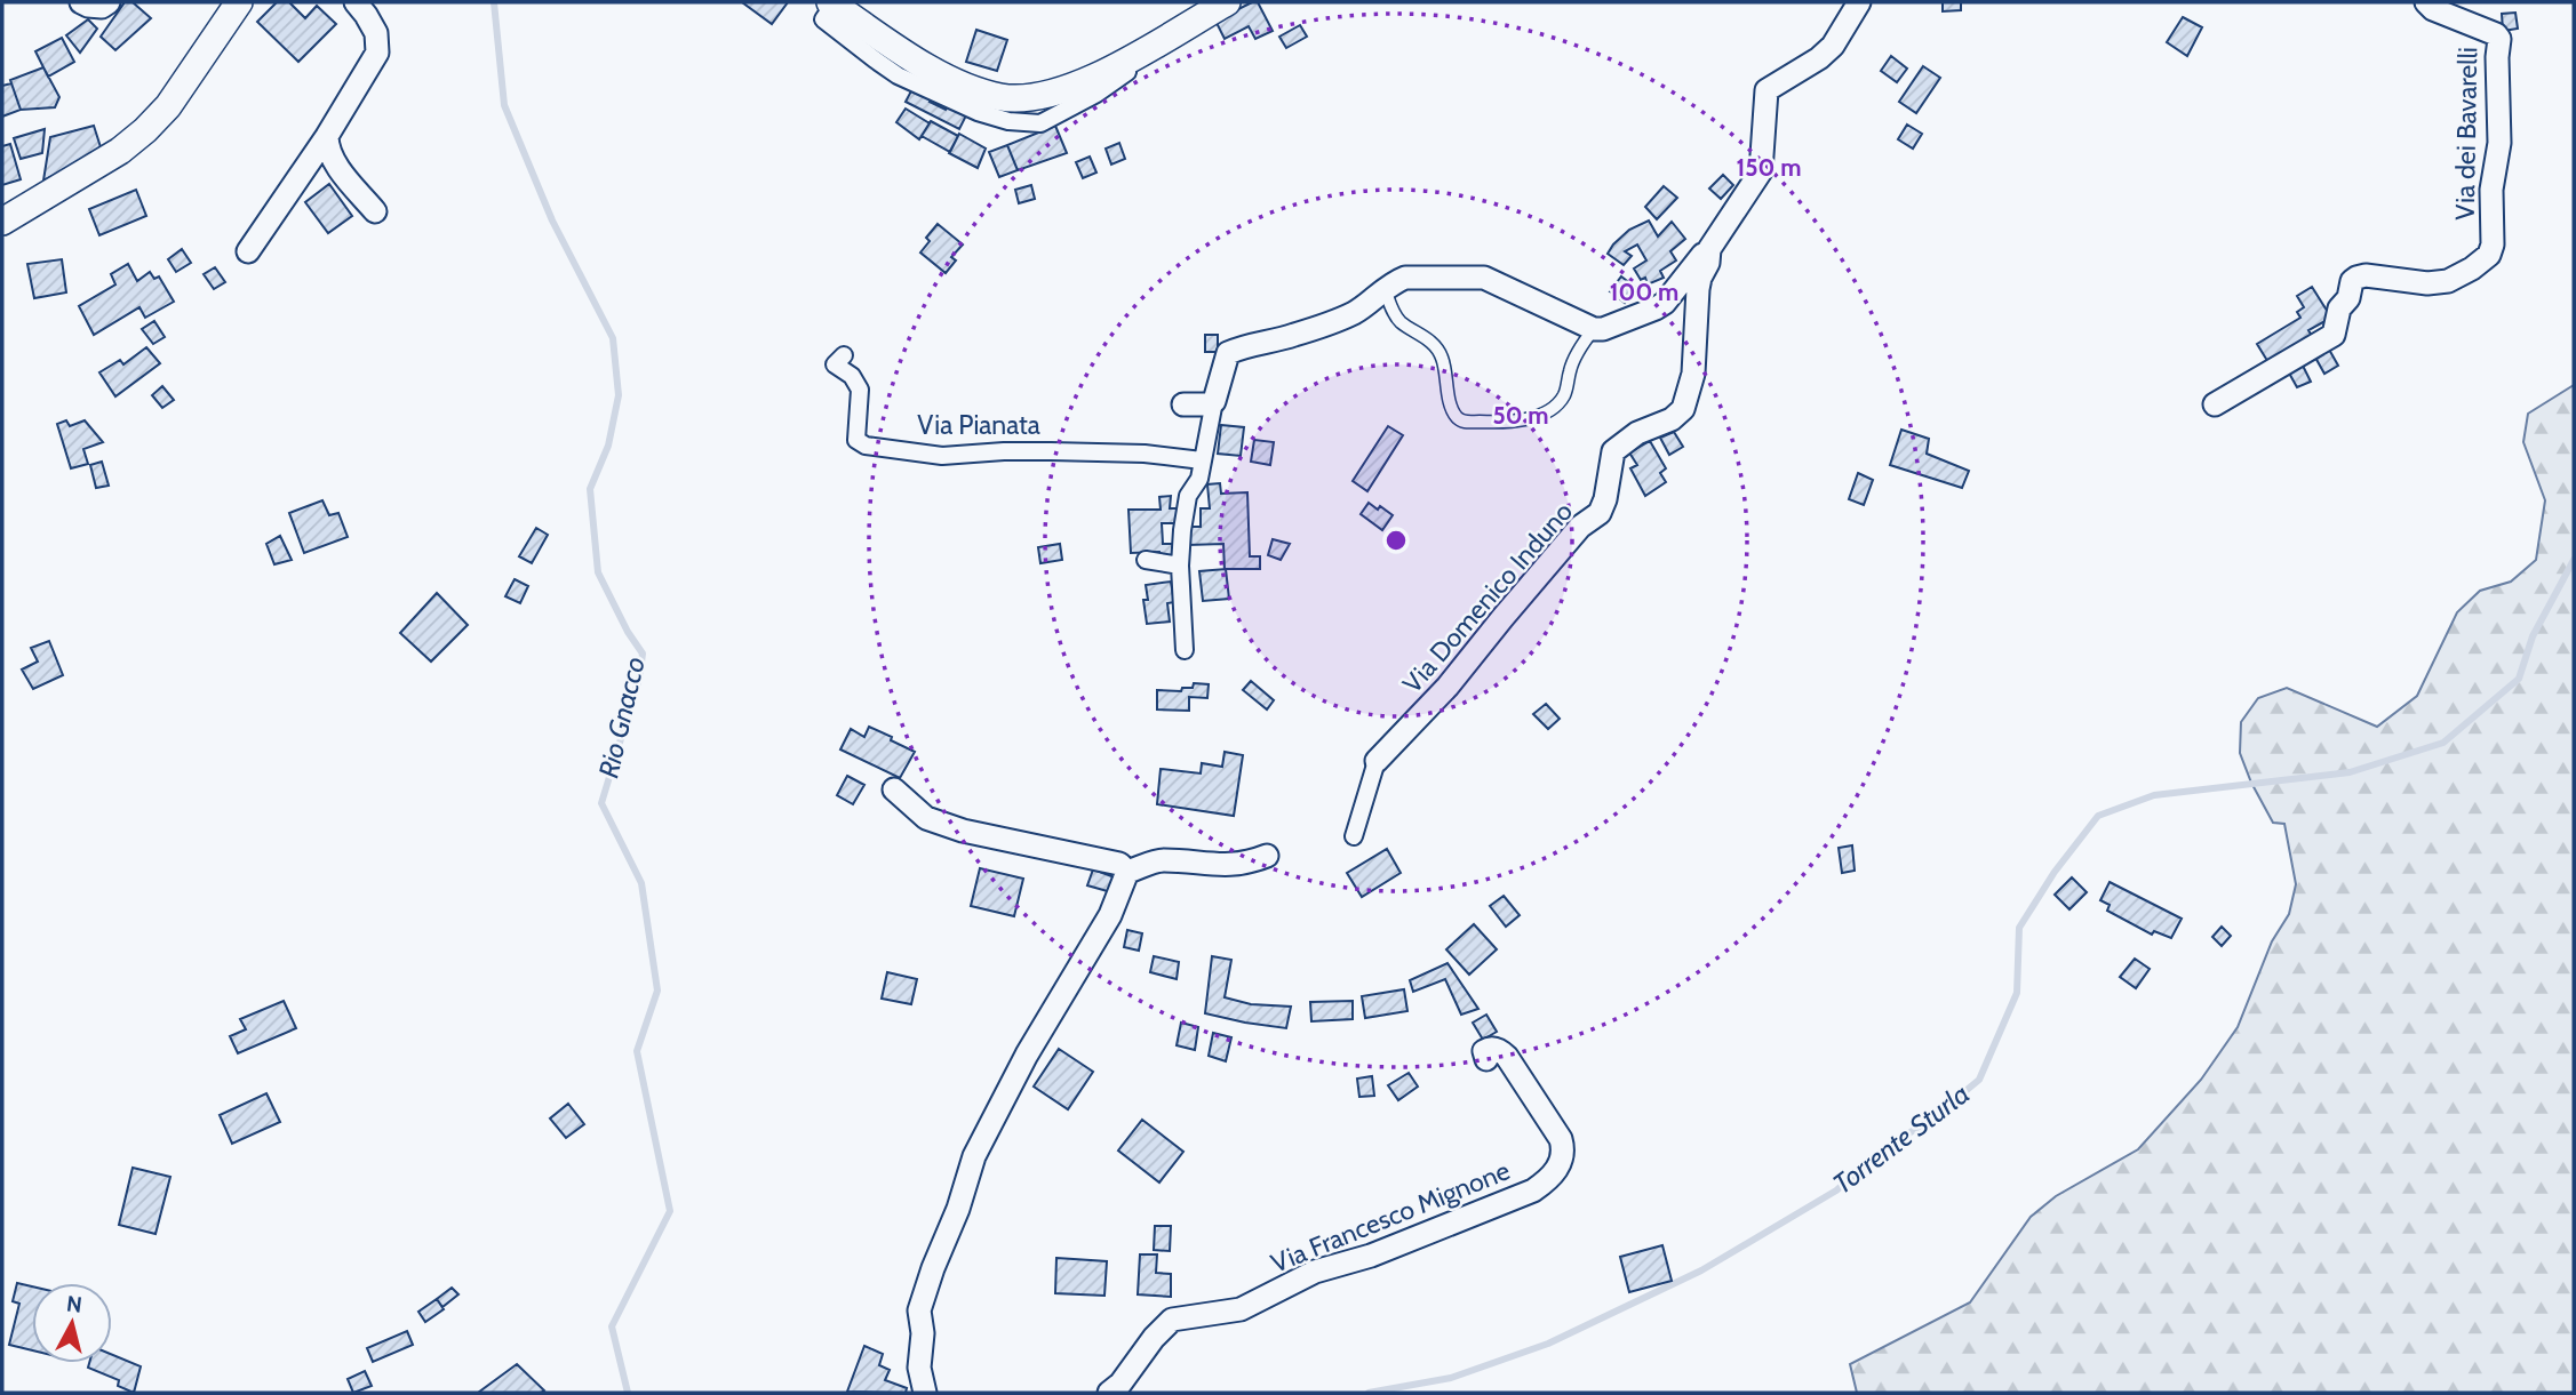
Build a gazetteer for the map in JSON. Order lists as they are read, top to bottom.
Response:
{
  "streets": {
    "street": [
      "Via dei Bavarelli",
      "Via Pianata",
      "Via Domenico Induno",
      "Via Francesco Mignone"
    ]
  },
  "water": ["Rio Gnacco", "Torrente Sturla"],
  "north": "top",
  "rings": ["150 m", "100 m", "50 m"]
}
